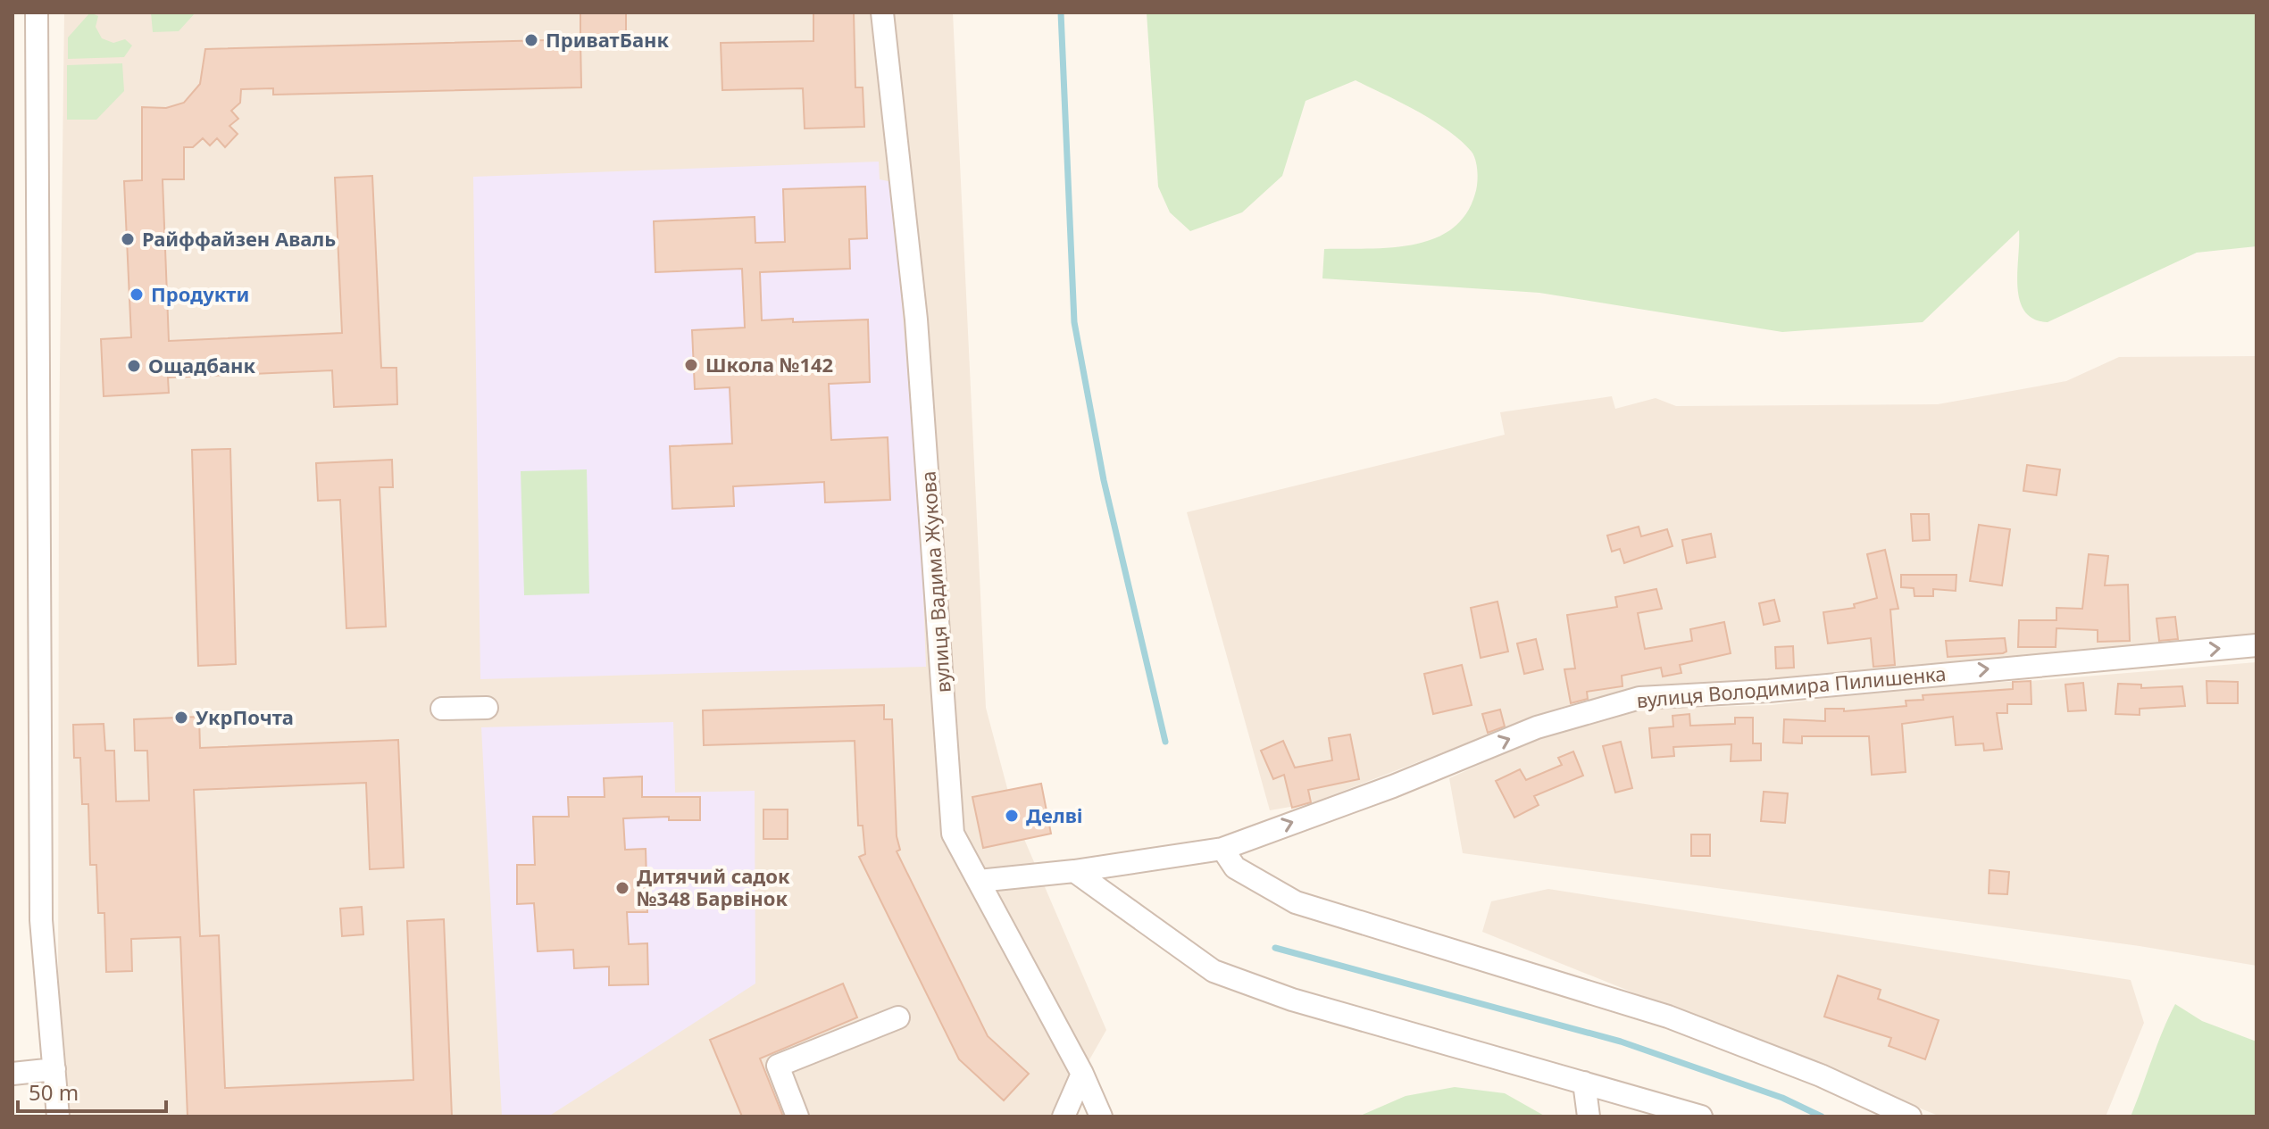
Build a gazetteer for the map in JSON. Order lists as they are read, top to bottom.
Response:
{
  "streets": {
    "street": ["вулиця Вадима Жукова", "вулиця Володимира Пилишенка"]
  },
  "crossings": [
    ["вулиця Вадима Жукова", "вулиця Володимира Пилишенка"]
  ],
  "one_way": ["вулиця Володимира Пилишенка"],
  "places": [
    "ПриватБанк",
    "Райффайзен Аваль",
    "Продукти",
    "Школа №142",
    "Ощадбанк",
    "УкрПочта",
    "Делві",
    "Дитячий садок №348 Барвінок"
  ],
  "scale_bar": "50 m"
}
